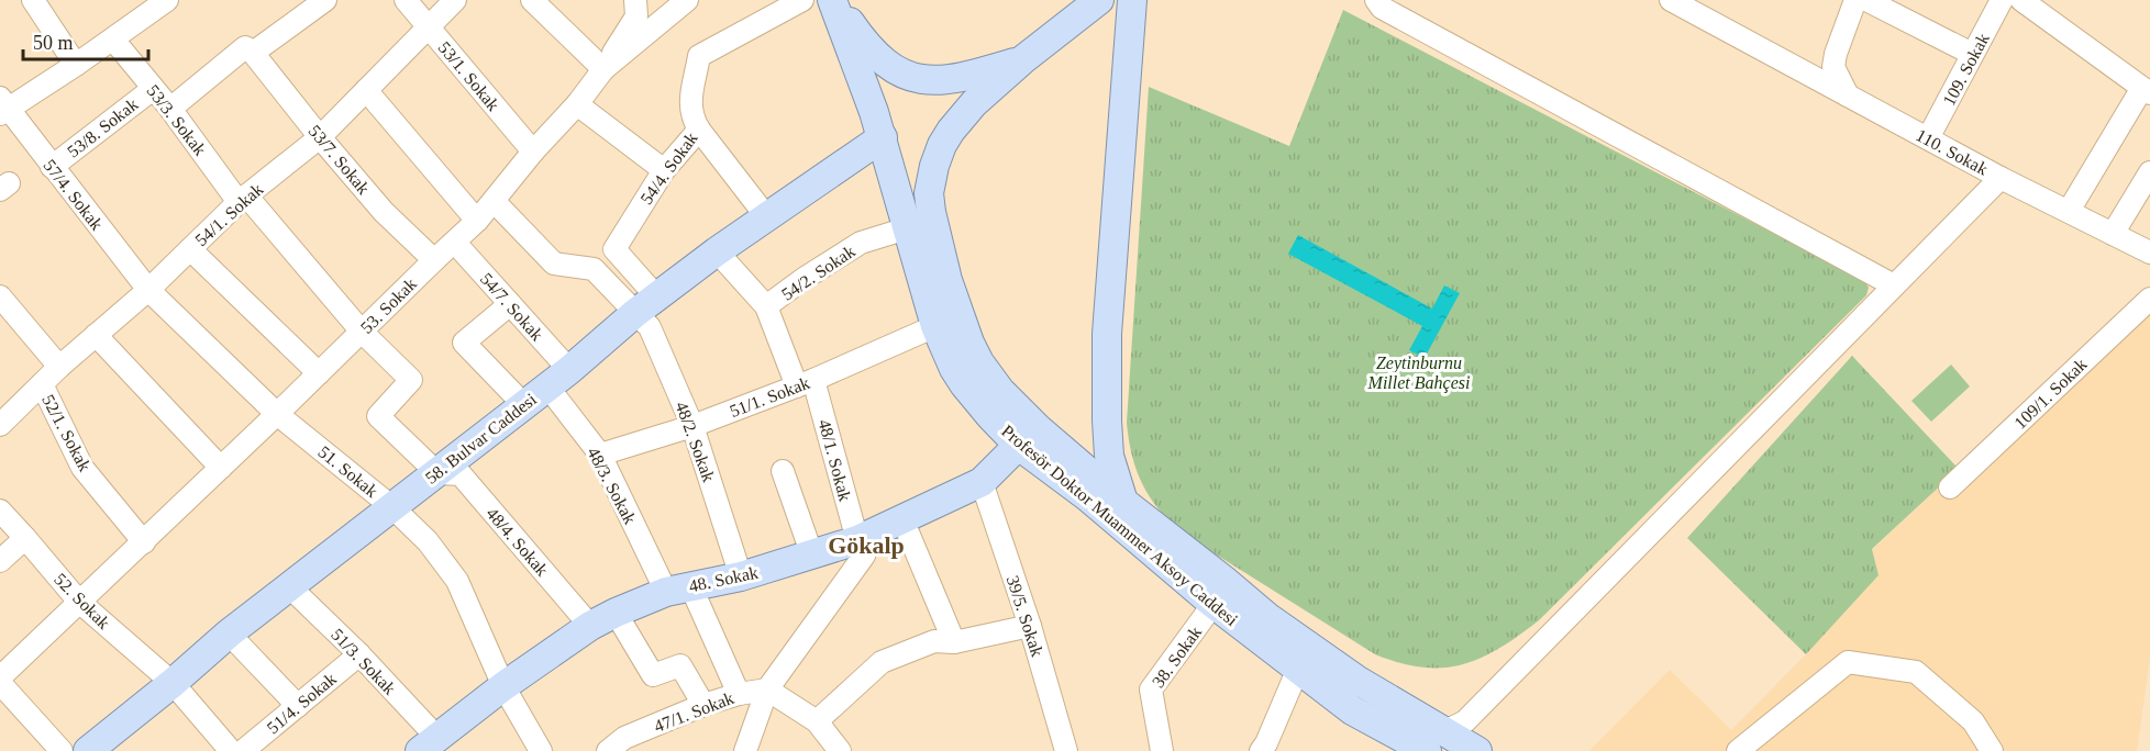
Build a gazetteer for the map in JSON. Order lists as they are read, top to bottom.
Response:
{
  "streets": {
    "main road": ["58. Bulvar Caddesi", "Profesör Doktor Muammer Aksoy Caddesi", "48. Sokak"],
    "street": [
      "109. Sokak",
      "53/1. Sokak",
      "53/3. Sokak",
      "53/8. Sokak",
      "110. Sokak",
      "53/7. Sokak",
      "54/4. Sokak",
      "57/4. Sokak",
      "54/1. Sokak",
      "54/2. Sokak",
      "53. Sokak",
      "54/7. Sokak",
      "109/1. Sokak",
      "51/1. Sokak",
      "52/1. Sokak",
      "48/2. Sokak",
      "48/1. Sokak",
      "51. Sokak",
      "48/3. Sokak",
      "48/4. Sokak",
      "52. Sokak",
      "39/5. Sokak",
      "38. Sokak",
      "51/3. Sokak",
      "51/4. Sokak",
      "47/1. Sokak"
    ]
  },
  "crossings": [
    ["109. Sokak", "110. Sokak"],
    ["53/1. Sokak", "54/1. Sokak"],
    ["53/1. Sokak", "53. Sokak"],
    ["53/3. Sokak", "53/8. Sokak"],
    ["53/3. Sokak", "54/1. Sokak"],
    ["53/3. Sokak", "53. Sokak"],
    ["53/3. Sokak", "58. Bulvar Caddesi"],
    ["53/3. Sokak", "48/4. Sokak"],
    ["53/8. Sokak", "57/4. Sokak"],
    ["53/7. Sokak", "54/1. Sokak"],
    ["53/7. Sokak", "53. Sokak"],
    ["54/4. Sokak", "58. Bulvar Caddesi"],
    ["54/4. Sokak", "48/2. Sokak"],
    ["57/4. Sokak", "54/1. Sokak"],
    ["57/4. Sokak", "51. Sokak"],
    ["54/1. Sokak", "52/1. Sokak"],
    ["54/1. Sokak", "51. Sokak"],
    ["54/2. Sokak", "48/1. Sokak"],
    ["54/2. Sokak", "Profesör Doktor Muammer Aksoy Caddesi"],
    ["53. Sokak", "54/7. Sokak"],
    ["53. Sokak", "52/1. Sokak"],
    ["53. Sokak", "51. Sokak"],
    ["53. Sokak", "52. Sokak"],
    ["54/7. Sokak", "58. Bulvar Caddesi"],
    ["51/1. Sokak", "48/2. Sokak"],
    ["51/1. Sokak", "48/1. Sokak"],
    ["51/1. Sokak", "48/3. Sokak"],
    ["51/1. Sokak", "Profesör Doktor Muammer Aksoy Caddesi"],
    ["58. Bulvar Caddesi", "48/2. Sokak"],
    ["58. Bulvar Caddesi", "51. Sokak"],
    ["58. Bulvar Caddesi", "48/3. Sokak"],
    ["58. Bulvar Caddesi", "Profesör Doktor Muammer Aksoy Caddesi"],
    ["58. Bulvar Caddesi", "48/4. Sokak"],
    ["58. Bulvar Caddesi", "52. Sokak"],
    ["58. Bulvar Caddesi", "51/3. Sokak"],
    ["48/2. Sokak", "48. Sokak"],
    ["48/1. Sokak", "48. Sokak"],
    ["51. Sokak", "48. Sokak"],
    ["48/3. Sokak", "48. Sokak"],
    ["48/3. Sokak", "47/1. Sokak"],
    ["Profesör Doktor Muammer Aksoy Caddesi", "48. Sokak"],
    ["Profesör Doktor Muammer Aksoy Caddesi", "38. Sokak"],
    ["48/4. Sokak", "48. Sokak"],
    ["48. Sokak", "39/5. Sokak"],
    ["48. Sokak", "51/3. Sokak"],
    ["51/3. Sokak", "51/4. Sokak"]
  ],
  "districts": ["Gökalp"],
  "parks": ["Zeytinburnu Millet Bahçesi"],
  "scale_bar": "50 m"
}
